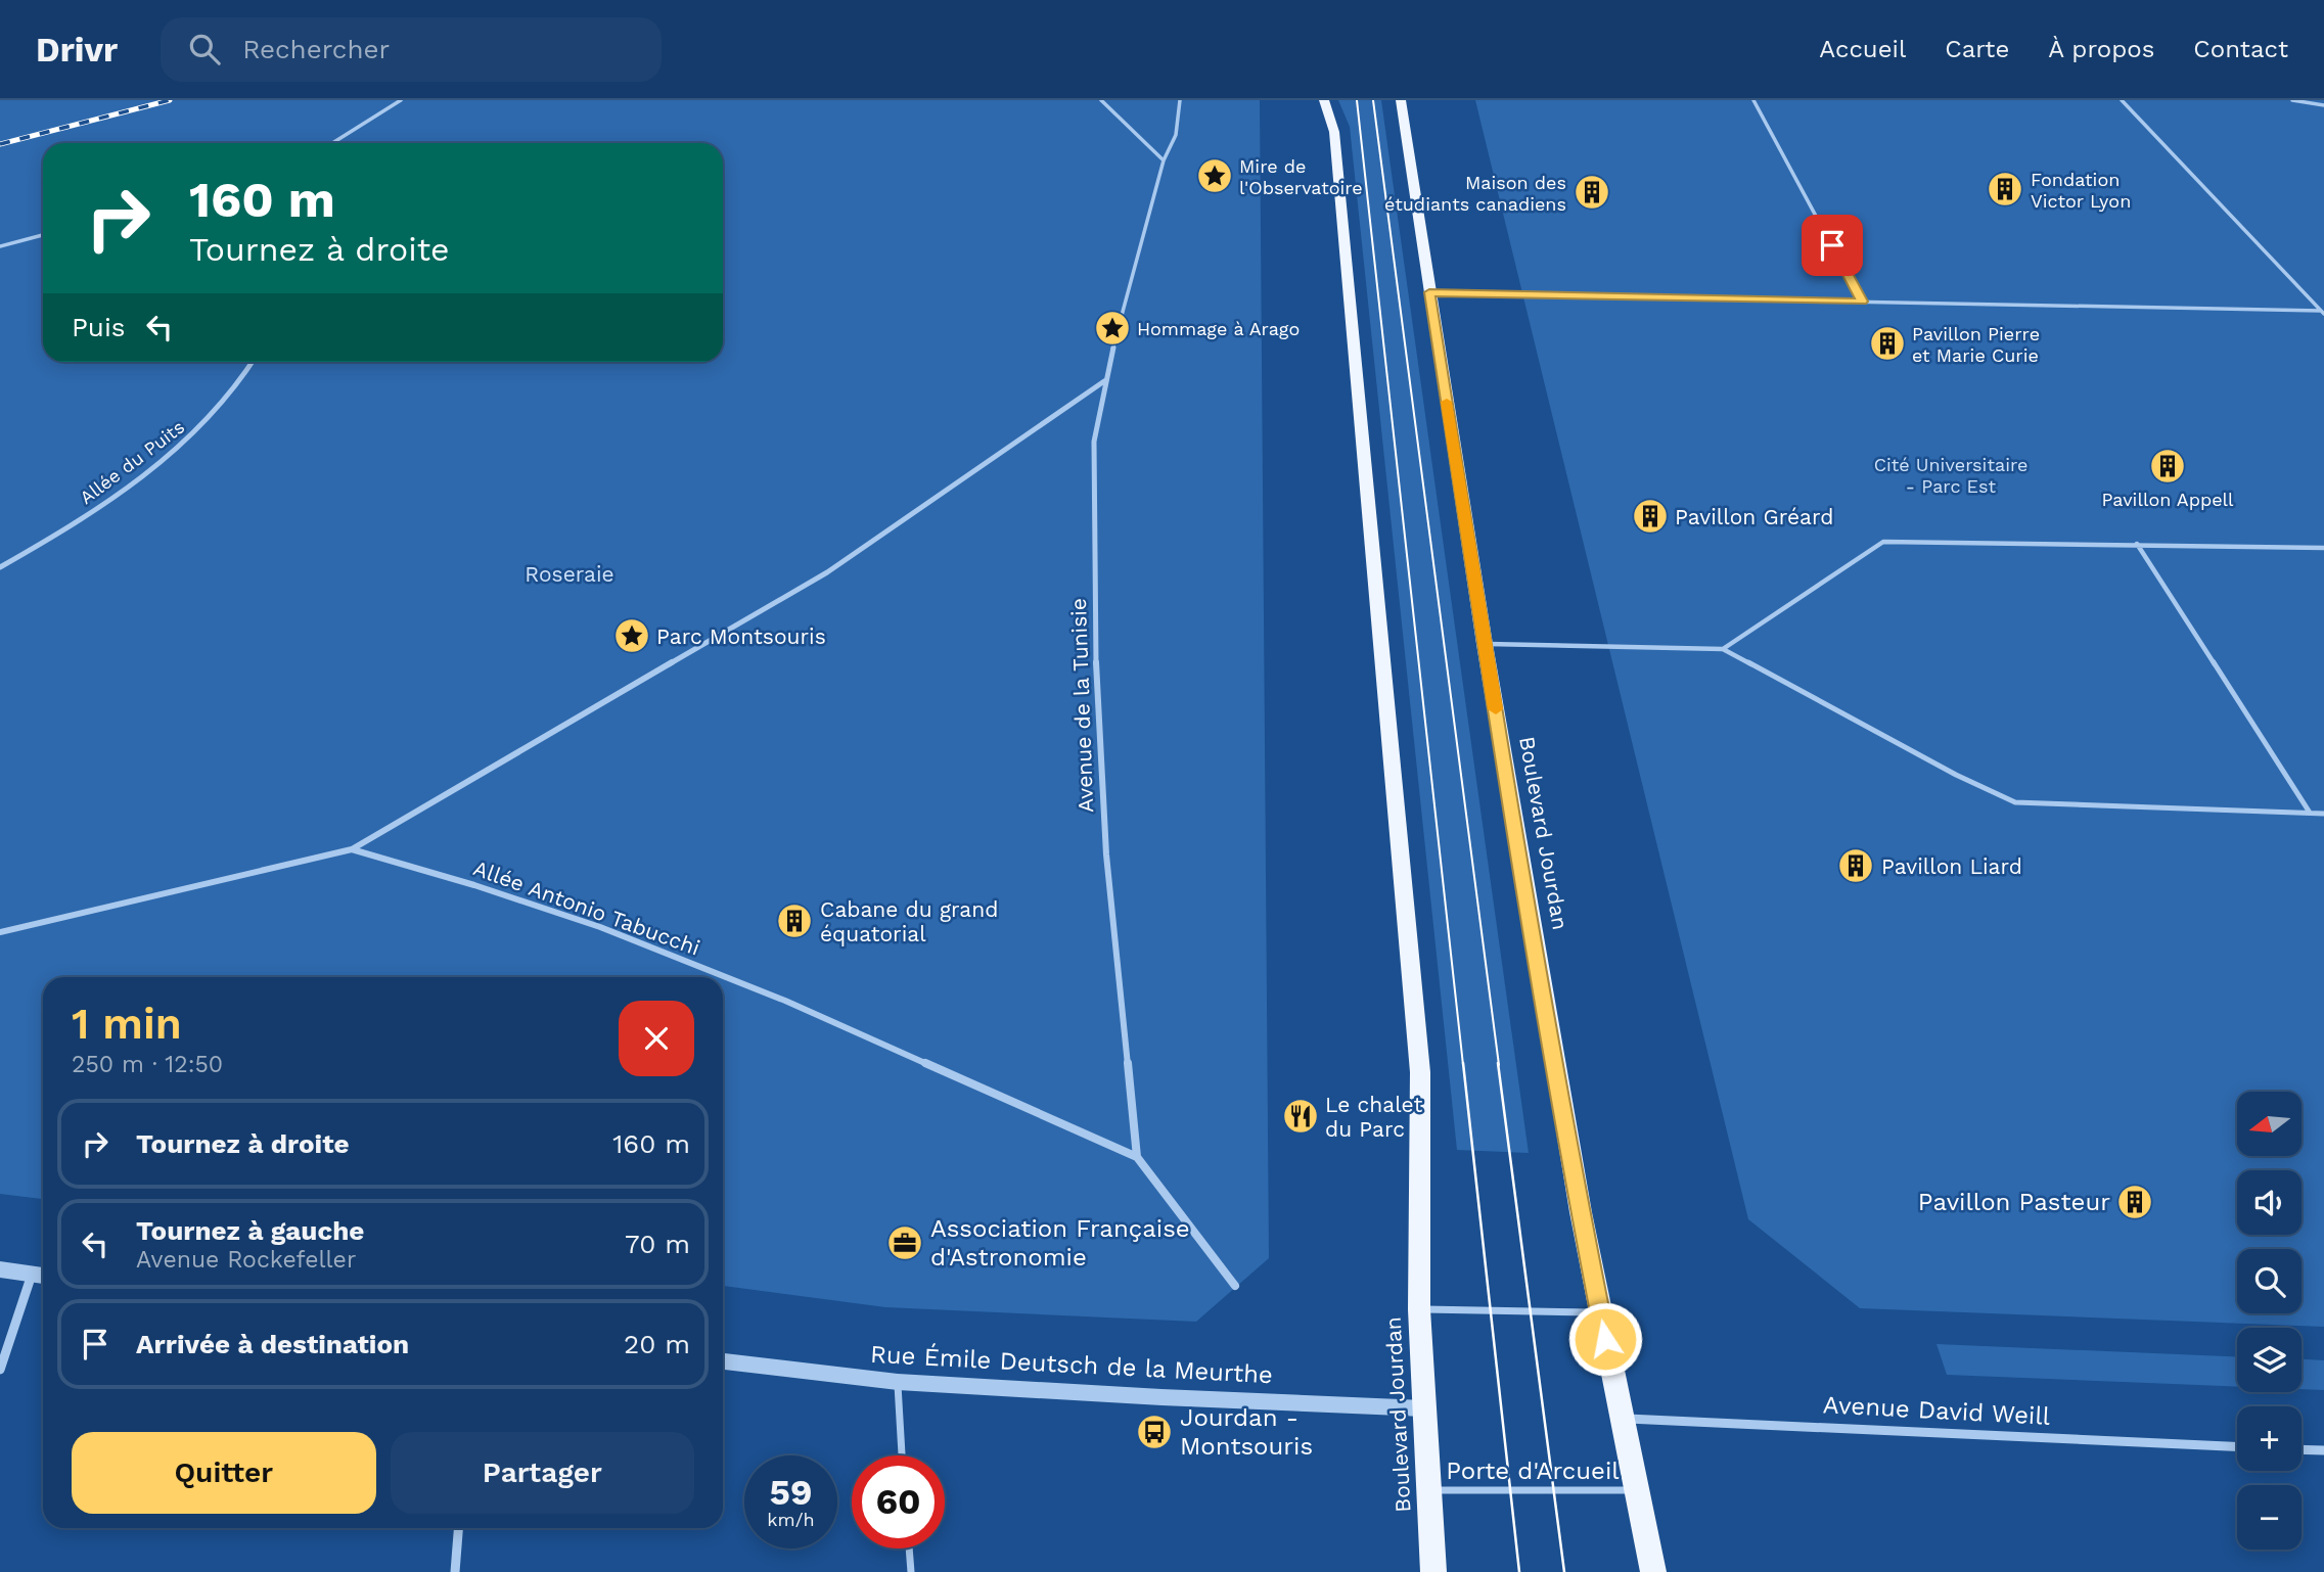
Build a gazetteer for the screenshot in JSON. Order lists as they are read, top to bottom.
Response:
{
  "streets": {
    "main road": ["Boulevard Jourdan"],
    "street": [
      "Allée du Puits",
      "Avenue de la Tunisie",
      "Allée Antonio Tabucchi",
      "Rue Émile Deutsch de la Meurthe",
      "Avenue David Weill"
    ],
    "lane": ["Porte d'Arcueil"]
  },
  "crossings": [
    ["Avenue de la Tunisie", "Allée Antonio Tabucchi"],
    ["Boulevard Jourdan", "Rue Émile Deutsch de la Meurthe"],
    ["Boulevard Jourdan", "Avenue David Weill"],
    ["Boulevard Jourdan", "Porte d'Arcueil"]
  ],
  "parks": ["Cité Universitaire - Parc Est", "Roseraie"],
  "places": {
    "place": ["Mire de l'Observatoire", "Hommage à Arago", "Parc Montsouris"],
    "building": [
      "Fondation Victor Lyon",
      "Maison des étudiants canadiens",
      "Pavillon Pierre et Marie Curie",
      "Pavillon Appell",
      "Pavillon Gréard",
      "Pavillon Liard",
      "Cabane du grand équatorial",
      "Pavillon Pasteur"
    ],
    "restaurant": ["Le chalet du Parc"],
    "office": ["Association Française d'Astronomie"],
    "bus stop": ["Jourdan - Montsouris"]
  },
  "north": "left",
  "page": {
    "header": "Drivr",
    "search": "Rechercher",
    "nav": [
      "Accueil",
      "Carte",
      "À propos",
      "Contact"
    ],
    "turn": ["160 m", "Tournez à droite"],
    "then": "Puis",
    "heading": ["1 min", "250 m · 12:50"],
    "map_buttons": ["+", "−"],
    "list": [
      {
        "name": "Tournez à droite",
        "value": "160 m"
      },
      {
        "name": "Tournez à gauche",
        "note": "Avenue Rockefeller",
        "value": "70 m"
      },
      {
        "name": "Arrivée à destination",
        "value": "20 m"
      }
    ],
    "buttons": ["Quitter", "Partager"],
    "speed": "59 km/h",
    "limit": "60"
  }
}
